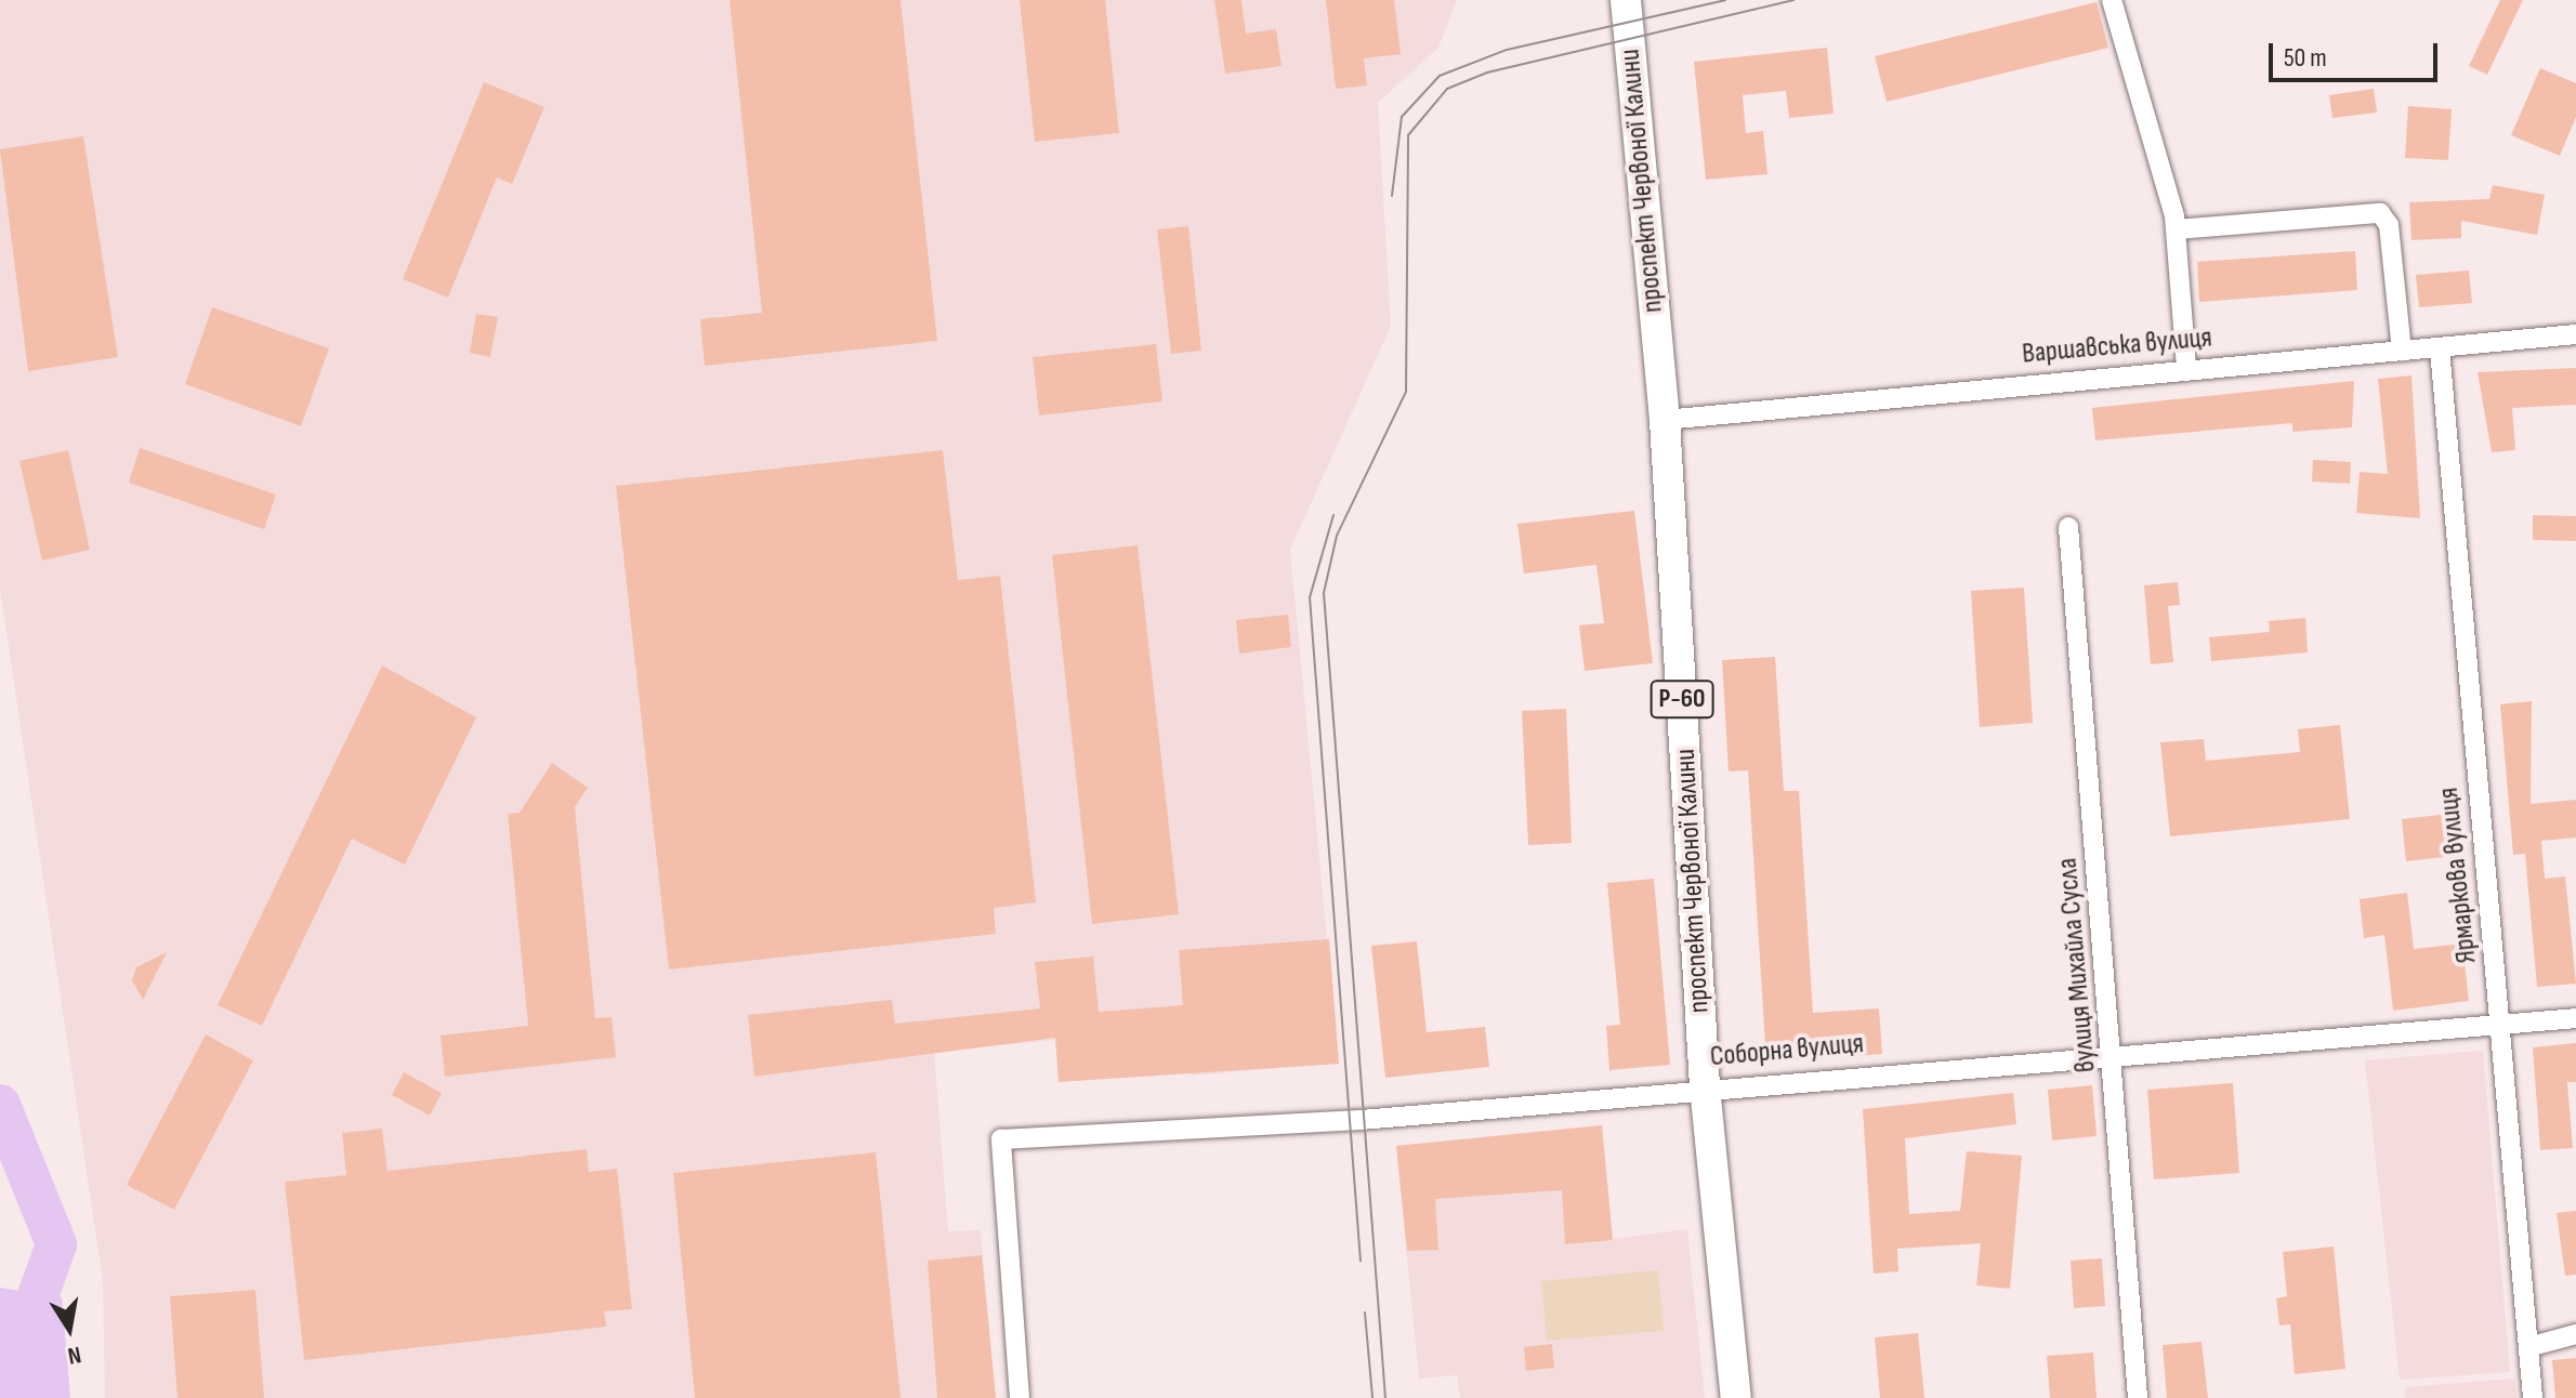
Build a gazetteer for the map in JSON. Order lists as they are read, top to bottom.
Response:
{
  "streets": {
    "main road": ["проспект Червоної Калини", "Р-60"],
    "street": [
      "Варшавська вулиця",
      "Ярмаркова вулиця",
      "вулиця Михайла Сусла",
      "Соборна вулиця"
    ]
  },
  "crossings": [
    ["проспект Червоної Калини", "Варшавська вулиця"],
    ["проспект Червоної Калини", "Соборна вулиця"],
    ["Варшавська вулиця", "Ярмаркова вулиця"],
    ["Ярмаркова вулиця", "Соборна вулиця"],
    ["вулиця Михайла Сусла", "Соборна вулиця"]
  ],
  "scale_bar": "50 m",
  "north": "bottom"
}
